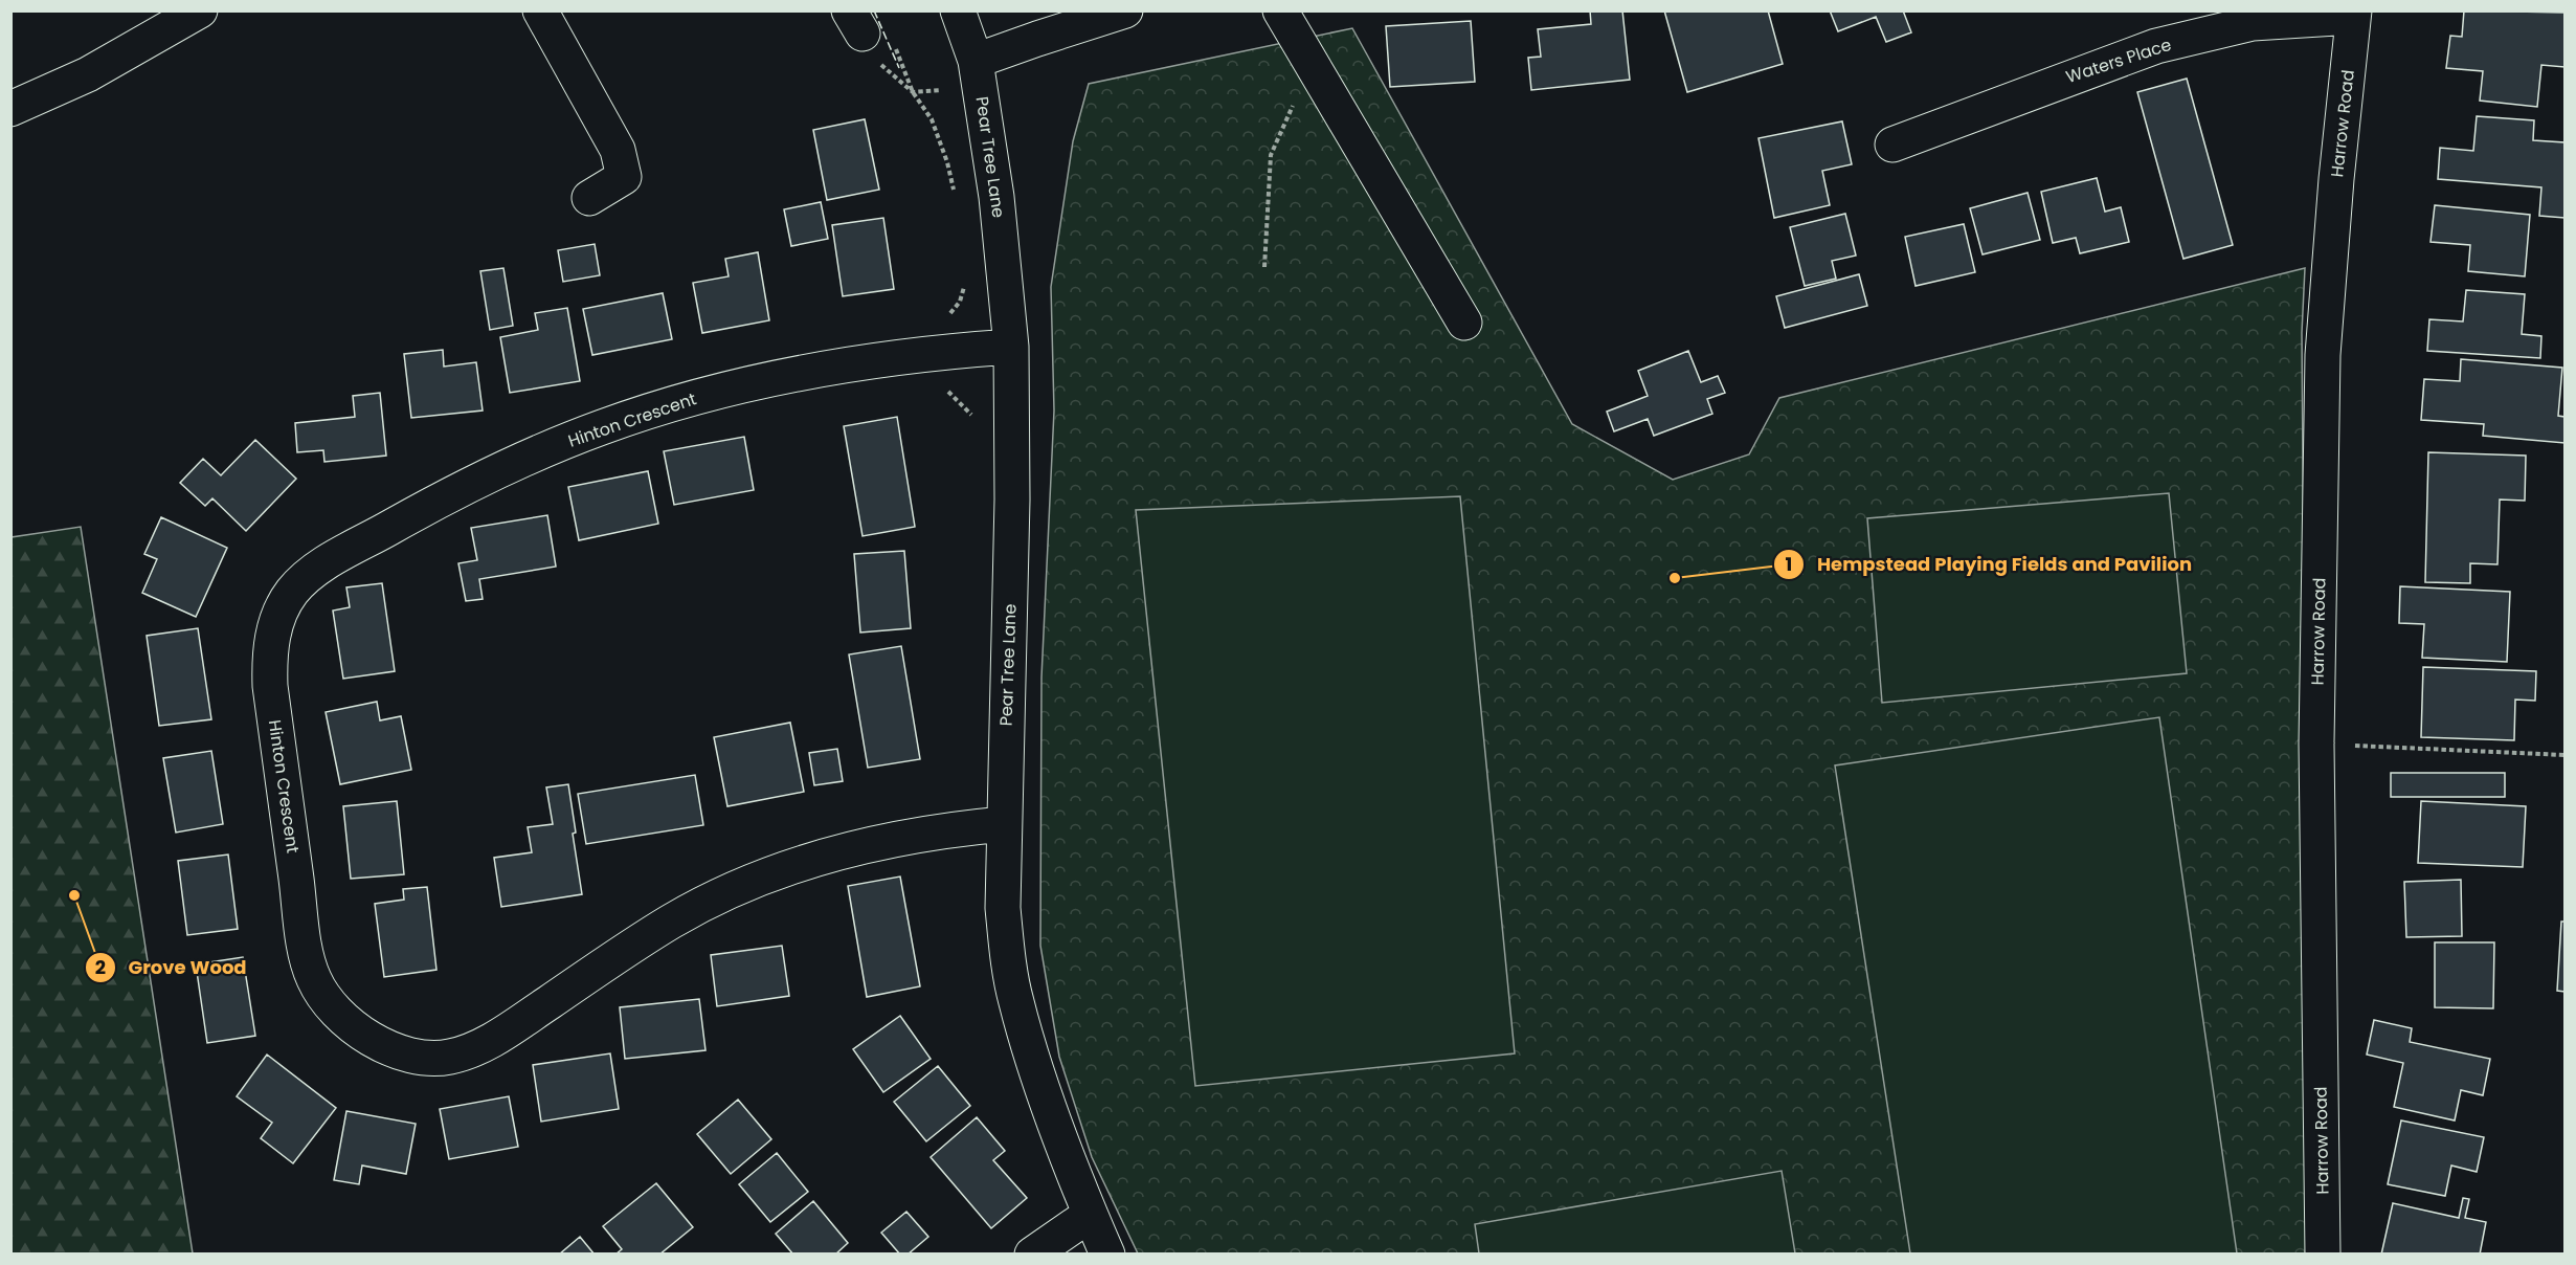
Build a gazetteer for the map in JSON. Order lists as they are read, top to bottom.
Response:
{
  "streets": {
    "street": [
      "Waters Place",
      "Harrow Road",
      "Pear Tree Lane",
      "Hinton Crescent"
    ]
  },
  "crossings": [
    ["Waters Place", "Harrow Road"],
    ["Pear Tree Lane", "Hinton Crescent"]
  ],
  "places": ["Hempstead Playing Fields and Pavilion", "Grove Wood"]
}
